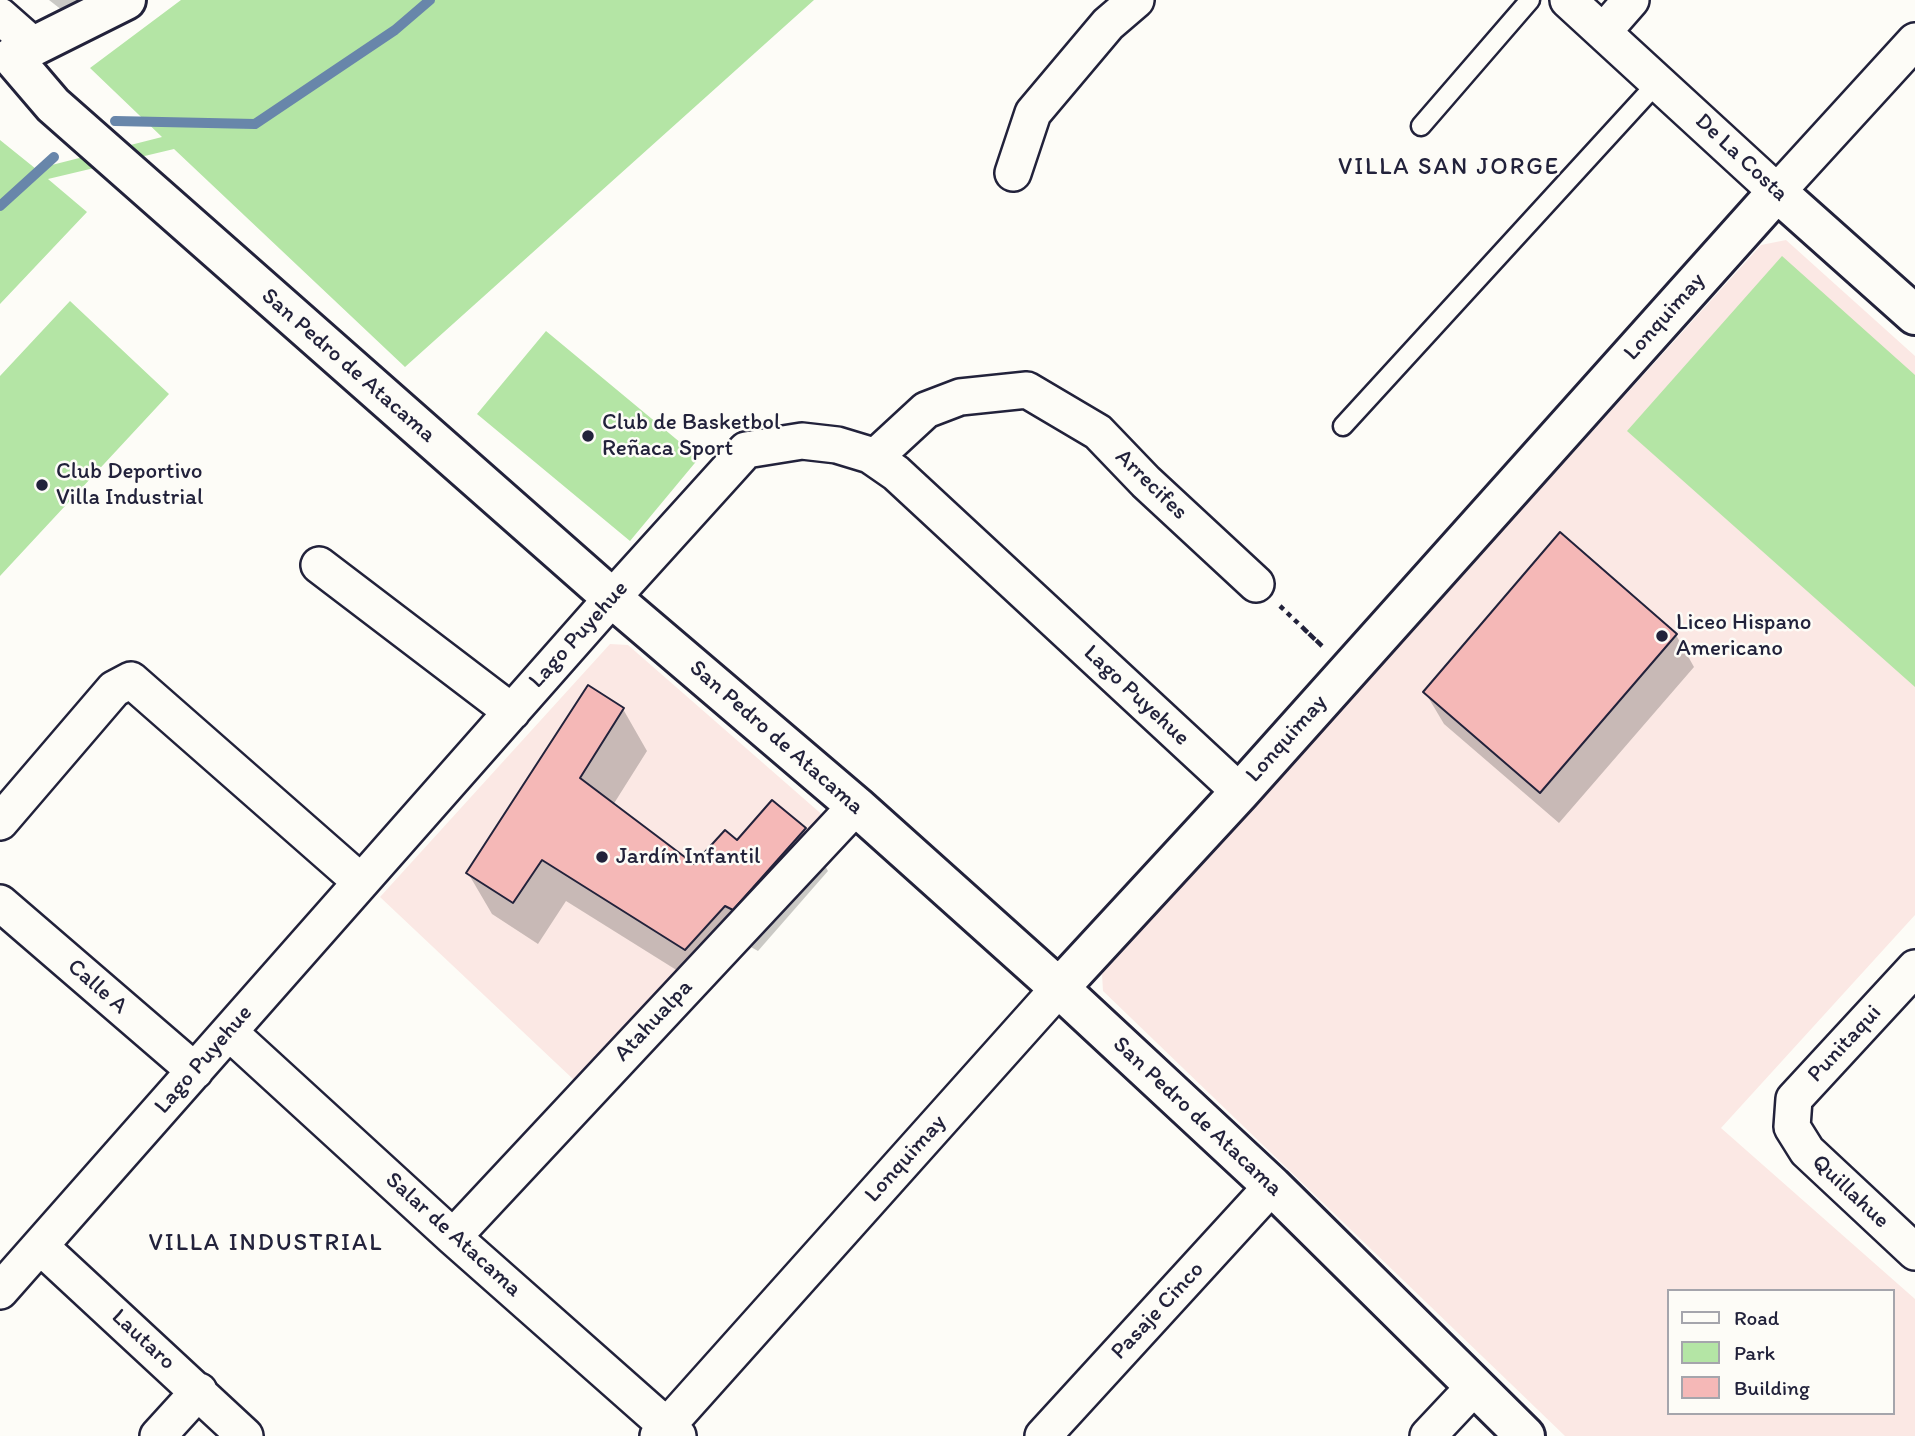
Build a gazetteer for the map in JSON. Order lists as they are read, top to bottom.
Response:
{
  "streets": {
    "street": [
      "De La Costa",
      "Lonquimay",
      "San Pedro de Atacama",
      "Arrecifes",
      "Lago Puyehue",
      "Calle A",
      "Atahualpa",
      "Punitaqui",
      "Quillahue",
      "Salar de Atacama",
      "Pasaje Cinco",
      "Lautaro"
    ]
  },
  "crossings": [
    ["De La Costa", "Lonquimay"],
    ["Lonquimay", "San Pedro de Atacama"],
    ["Lonquimay", "Lago Puyehue"],
    ["Lonquimay", "Salar de Atacama"],
    ["San Pedro de Atacama", "Lago Puyehue"],
    ["San Pedro de Atacama", "Atahualpa"],
    ["San Pedro de Atacama", "Pasaje Cinco"],
    ["Arrecifes", "Lago Puyehue"],
    ["Lago Puyehue", "Calle A"],
    ["Lago Puyehue", "Salar de Atacama"],
    ["Lago Puyehue", "Lautaro"],
    ["Atahualpa", "Salar de Atacama"],
    ["Punitaqui", "Quillahue"]
  ],
  "districts": ["VILLA SAN JORGE", "VILLA INDUSTRIAL"],
  "places": [
    "Club de Basketbol Reñaca Sport",
    "Club Deportivo Villa Industrial",
    "Liceo Hispano Americano",
    "Jardín Infantil"
  ],
  "legend": ["Road", "Park", "Building"]
}
